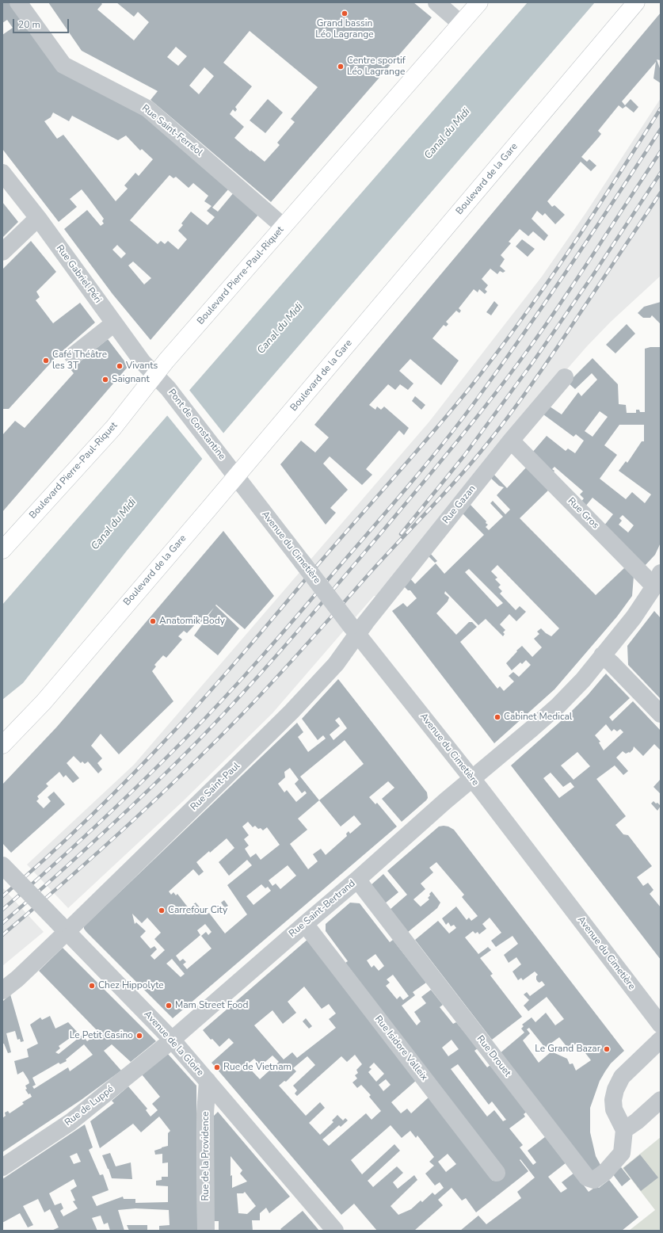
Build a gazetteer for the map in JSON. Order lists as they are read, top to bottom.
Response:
{
  "streets": {
    "main road": ["Boulevard de la Gare", "Boulevard Pierre-Paul-Riquet"],
    "street": [
      "Rue Saint-Ferréol",
      "Rue Gabriel Péri",
      "Pont de Constantine",
      "Rue Gazan",
      "Rue Gros",
      "Avenue du Cimetière",
      "Rue Saint-Paul",
      "Rue Saint-Bertrand",
      "Avenue de la Gloire",
      "Rue Isidore Valleix",
      "Rue Drouet",
      "Rue de Luppé",
      "Rue de la Providence"
    ]
  },
  "crossings": [
    ["Rue Saint-Ferréol", "Boulevard Pierre-Paul-Riquet"],
    ["Boulevard de la Gare", "Pont de Constantine"],
    ["Boulevard de la Gare", "Avenue du Cimetière"],
    ["Rue Gabriel Péri", "Boulevard Pierre-Paul-Riquet"],
    ["Rue Gabriel Péri", "Pont de Constantine"],
    ["Boulevard Pierre-Paul-Riquet", "Pont de Constantine"],
    ["Pont de Constantine", "Avenue du Cimetière"],
    ["Rue Gazan", "Rue Gros"],
    ["Rue Gazan", "Avenue du Cimetière"],
    ["Rue Gazan", "Rue Saint-Paul"],
    ["Rue Gros", "Rue Saint-Bertrand"],
    ["Avenue du Cimetière", "Rue Saint-Paul"],
    ["Avenue du Cimetière", "Rue Saint-Bertrand"],
    ["Rue Saint-Paul", "Avenue de la Gloire"],
    ["Rue Saint-Bertrand", "Avenue de la Gloire"],
    ["Rue Saint-Bertrand", "Rue Isidore Valleix"],
    ["Rue Saint-Bertrand", "Rue Drouet"],
    ["Rue Saint-Bertrand", "Rue de Luppé"],
    ["Avenue de la Gloire", "Rue de Luppé"],
    ["Avenue de la Gloire", "Rue de la Providence"]
  ],
  "water": ["Canal du Midi"],
  "places": [
    "Grand bassin Léo Lagrange",
    "Centre sportif Léo Lagrange",
    "Café Théâtre les 3T",
    "Vivants",
    "Saignant",
    "Anatomik Body",
    "Cabinet Medical",
    "Carrefour City",
    "Chez Hippolyte",
    "Mam Street Food",
    "Le Petit Casino",
    "Le Grand Bazar",
    "Rue de Vietnam"
  ],
  "scale_bar": "20 m"
}
